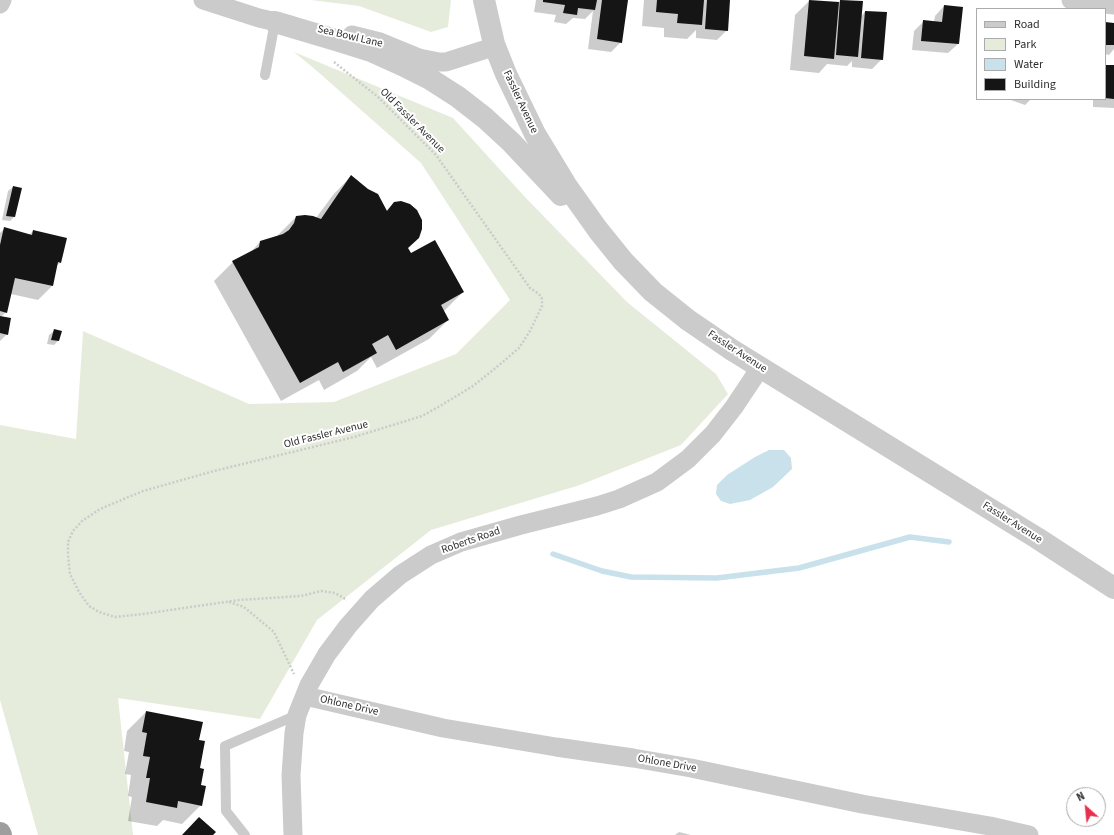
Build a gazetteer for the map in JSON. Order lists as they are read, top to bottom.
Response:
{
  "streets": {
    "street": [
      "Sea Bowl Lane",
      "Fassler Avenue",
      "Roberts Road",
      "Ohlone Drive"
    ],
    "path": ["Old Fassler Avenue"]
  },
  "crossings": [
    ["Sea Bowl Lane", "Fassler Avenue"],
    ["Fassler Avenue", "Roberts Road"],
    ["Old Fassler Avenue", "Roberts Road"],
    ["Roberts Road", "Ohlone Drive"]
  ],
  "legend": [
    "Road",
    "Park",
    "Water",
    "Building"
  ],
  "north": "top left"
}
